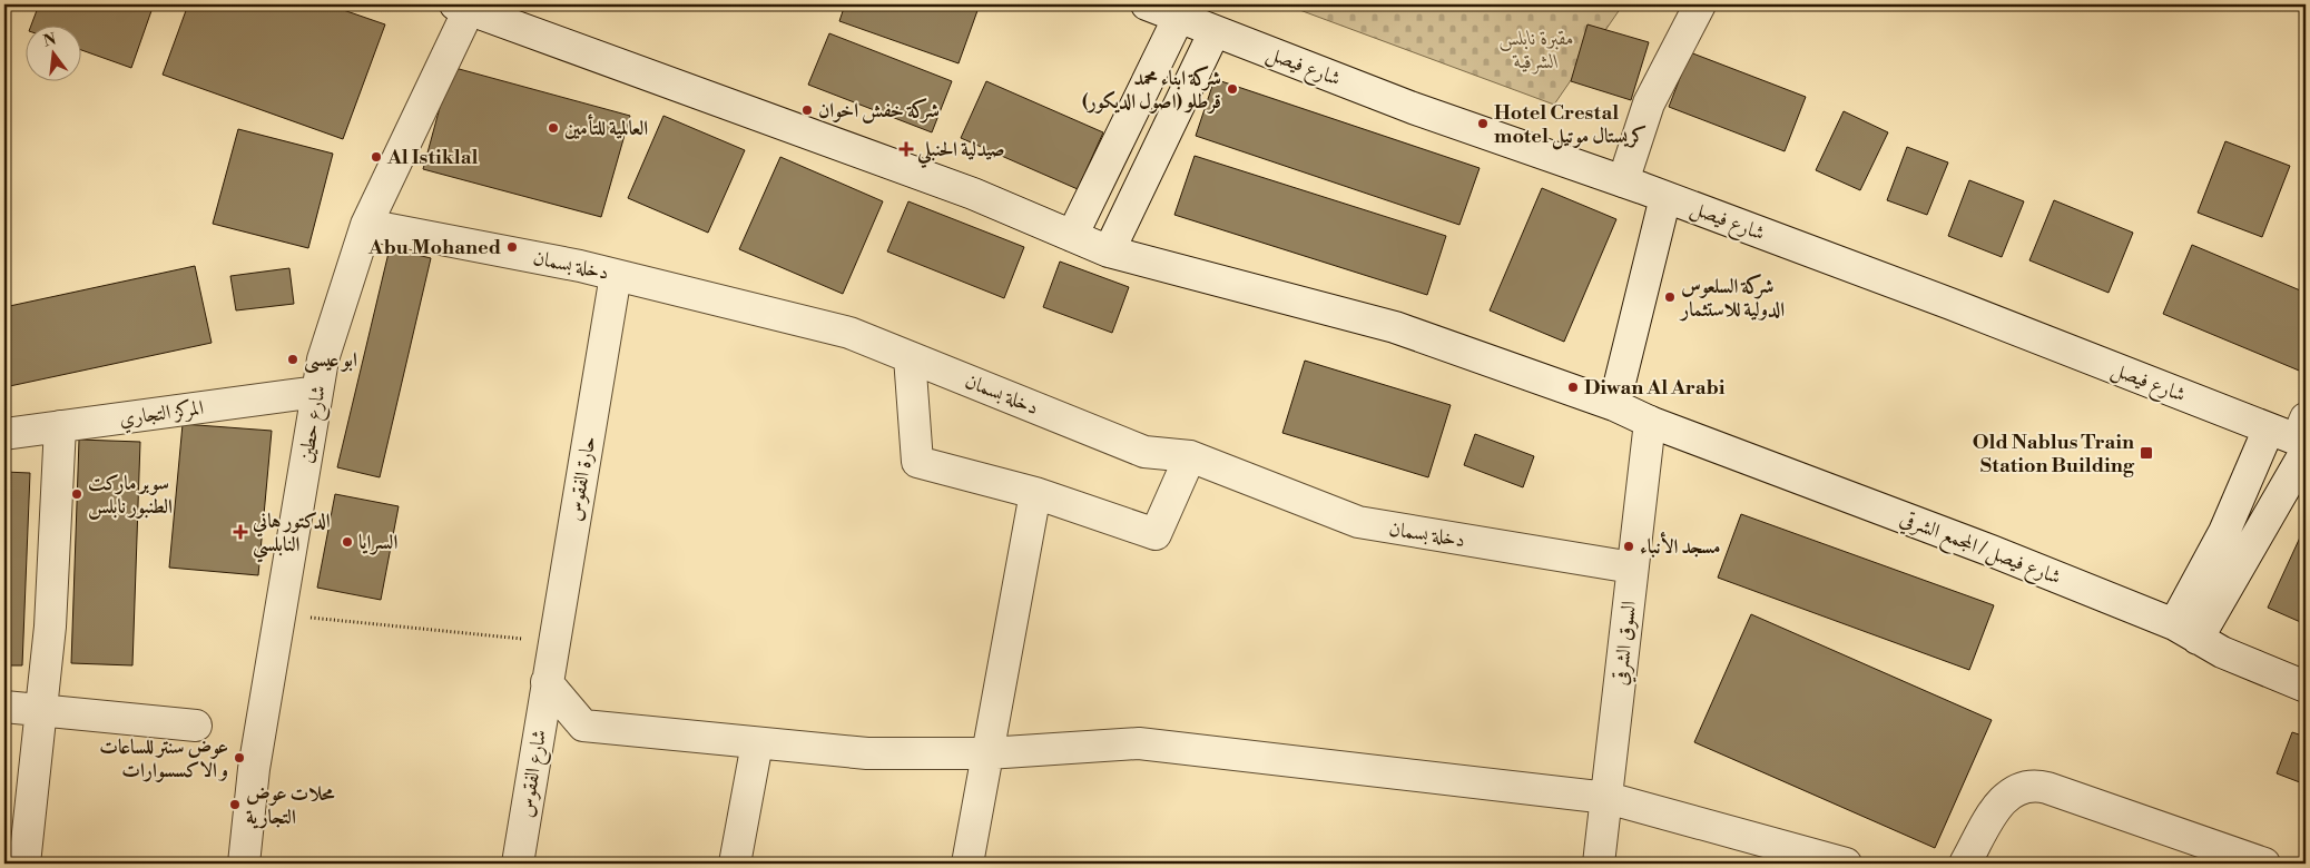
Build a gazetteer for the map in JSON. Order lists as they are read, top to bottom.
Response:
{
  "streets": {
    "street": [
      "شارع فيصل",
      "دخلة بسمان",
      "المركز التجاري",
      "شارع حطين",
      "حارة الفقوس",
      "شارع فيصل / المجمع الشرقي",
      "السوق الشرقي",
      "شارع الفقوس"
    ]
  },
  "crossings": [
    ["دخلة بسمان", "شارع حطين"],
    ["دخلة بسمان", "حارة الفقوس"],
    ["دخلة بسمان", "السوق الشرقي"],
    ["المركز التجاري", "شارع حطين"],
    ["شارع حطين", "شارع فيصل / المجمع الشرقي"],
    ["حارة الفقوس", "شارع الفقوس"],
    ["شارع فيصل / المجمع الشرقي", "السوق الشرقي"]
  ],
  "parks": ["مقبرة نابلس الشرقية"],
  "places": {
    "other": [
      "شركة ابناء محمد قرطلو (اصول الديكور)",
      "شركة خفش اخوان",
      "Hotel Crestal motel كريستال موتيل",
      "العالمية للتأمين",
      "Al Istiklal",
      "Abu Mohaned",
      "شركة السلعوس الدولية للاستثمار",
      "ابو عيسى",
      "Diwan Al Arabi",
      "سوبر ماركت الطنبور نابلس",
      "السرايا",
      "مسجد الأنباء",
      "عوض سنتر للساعات و الاكسسوارات",
      "محلات عوض التجارية"
    ],
    "health": ["صيدلية الحنبلي", "الدكتور هاني النابلسي"],
    "transit": ["Old Nablus Train Station Building"]
  },
  "north": "top"
}
